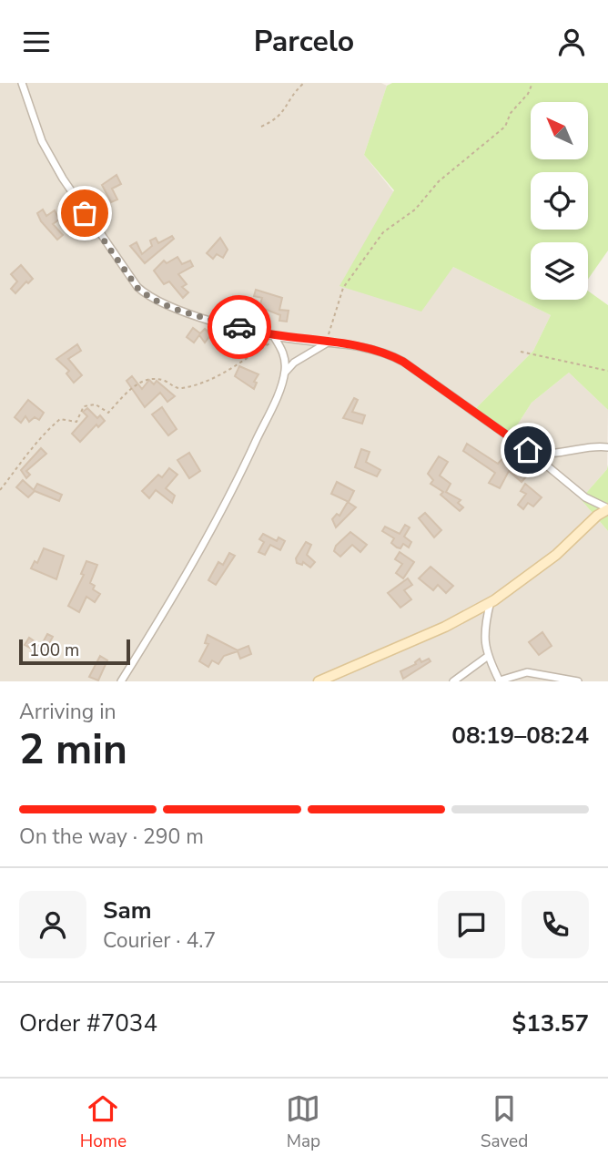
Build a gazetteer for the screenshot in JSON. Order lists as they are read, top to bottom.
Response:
{
  "scale_bar": "100 m",
  "north": "top left",
  "page": {
    "header": "Parcelo",
    "scale": "100 m",
    "heading": ["2 min", "Arriving in", "08:19–08:24"],
    "panel": [
      "Sam",
      "Courier · 4.7",
      "Order #7034",
      "$13.57"
    ],
    "bar": "On the way · 290 m",
    "tabs": ["Home", "Map", "Saved"]
  }
}
